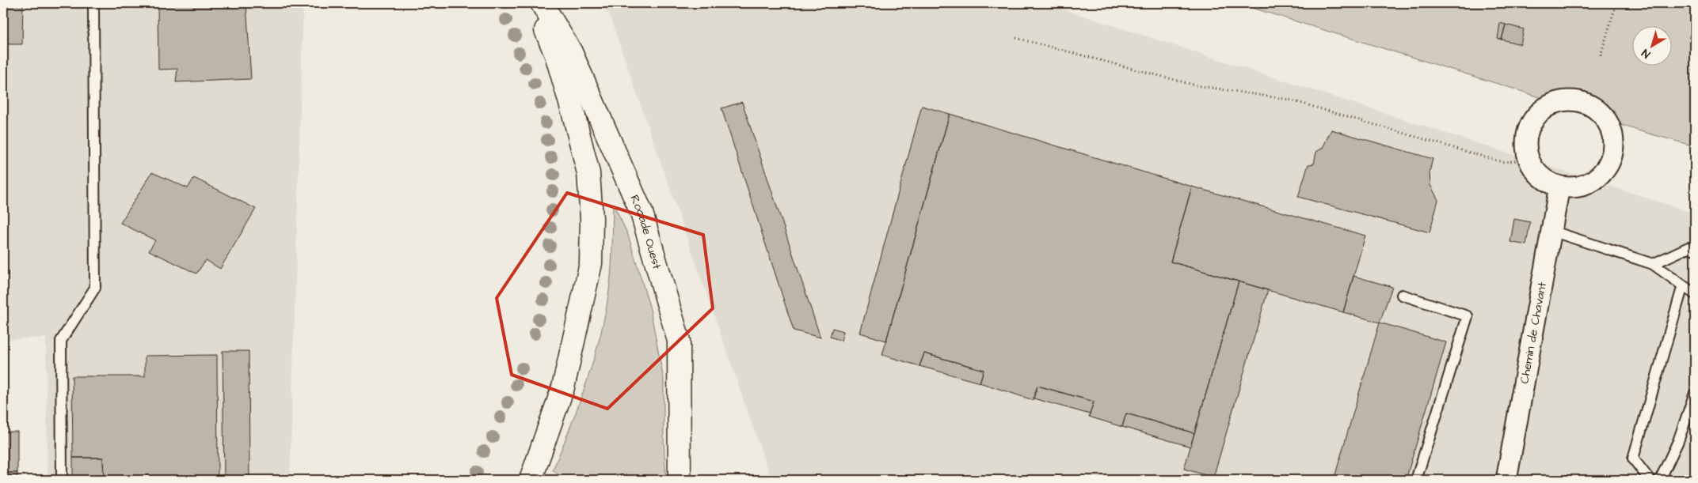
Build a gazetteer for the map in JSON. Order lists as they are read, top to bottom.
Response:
{
  "streets": {
    "main road": ["Rocade Ouest"],
    "street": ["Chemin de Chavant"]
  },
  "north": "bottom left"
}
